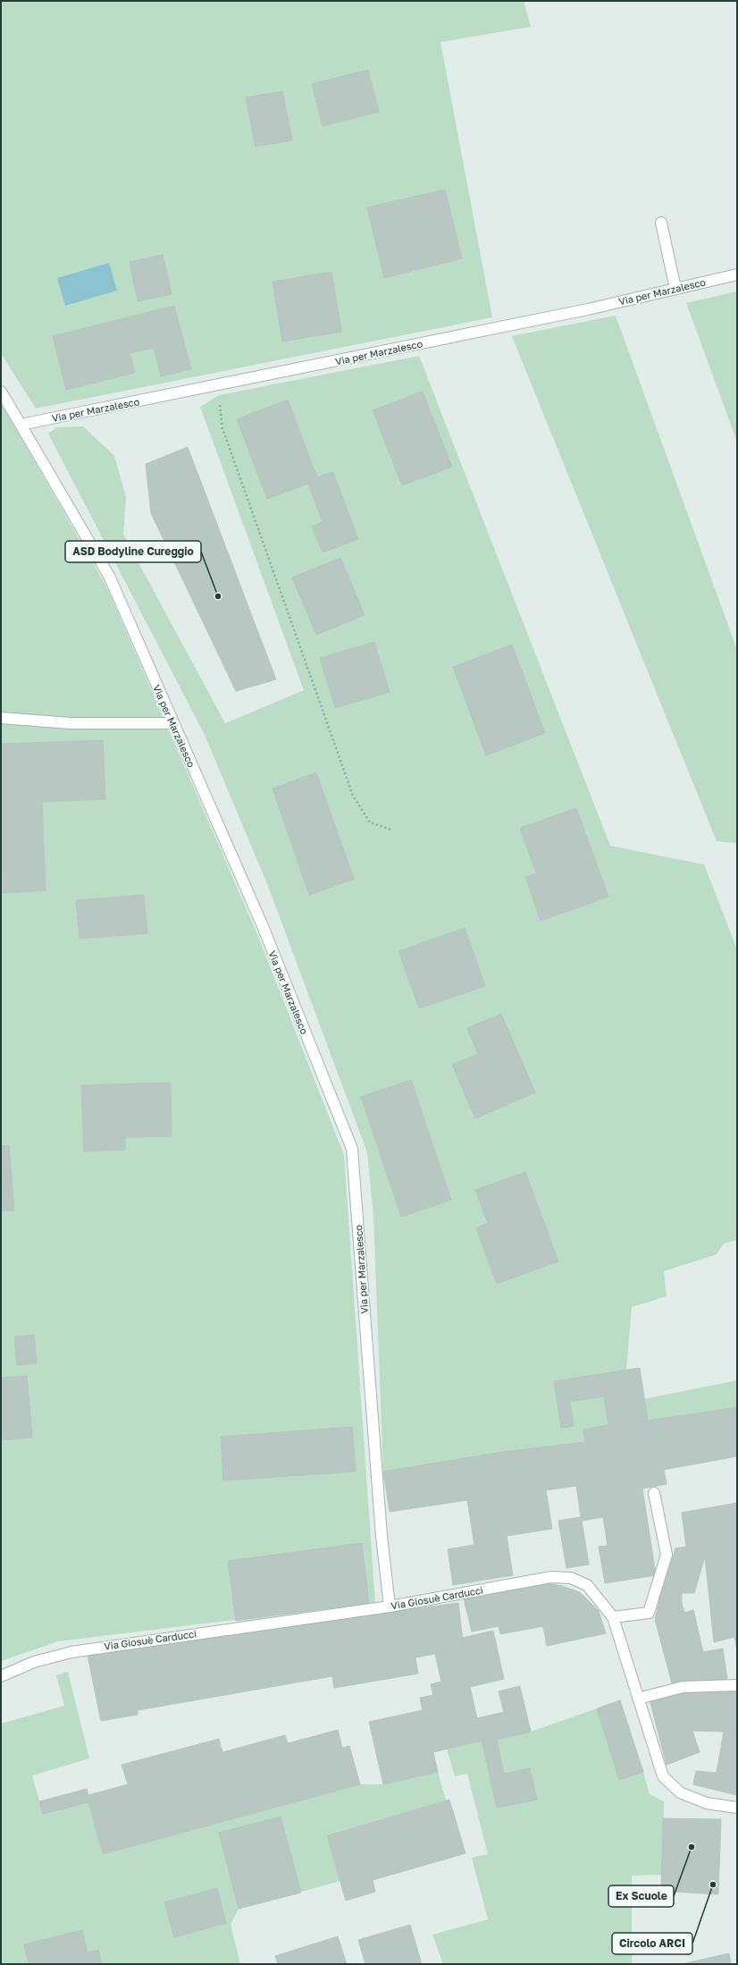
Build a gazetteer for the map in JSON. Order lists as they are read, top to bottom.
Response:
{
  "streets": {
    "street": ["Via per Marzalesco", "Via Giosuè Carducci"]
  },
  "crossings": [
    ["Via per Marzalesco", "Via Giosuè Carducci"]
  ],
  "places": ["ASD Bodyline Cureggio", "Ex Scuole", "Circolo ARCI"]
}
